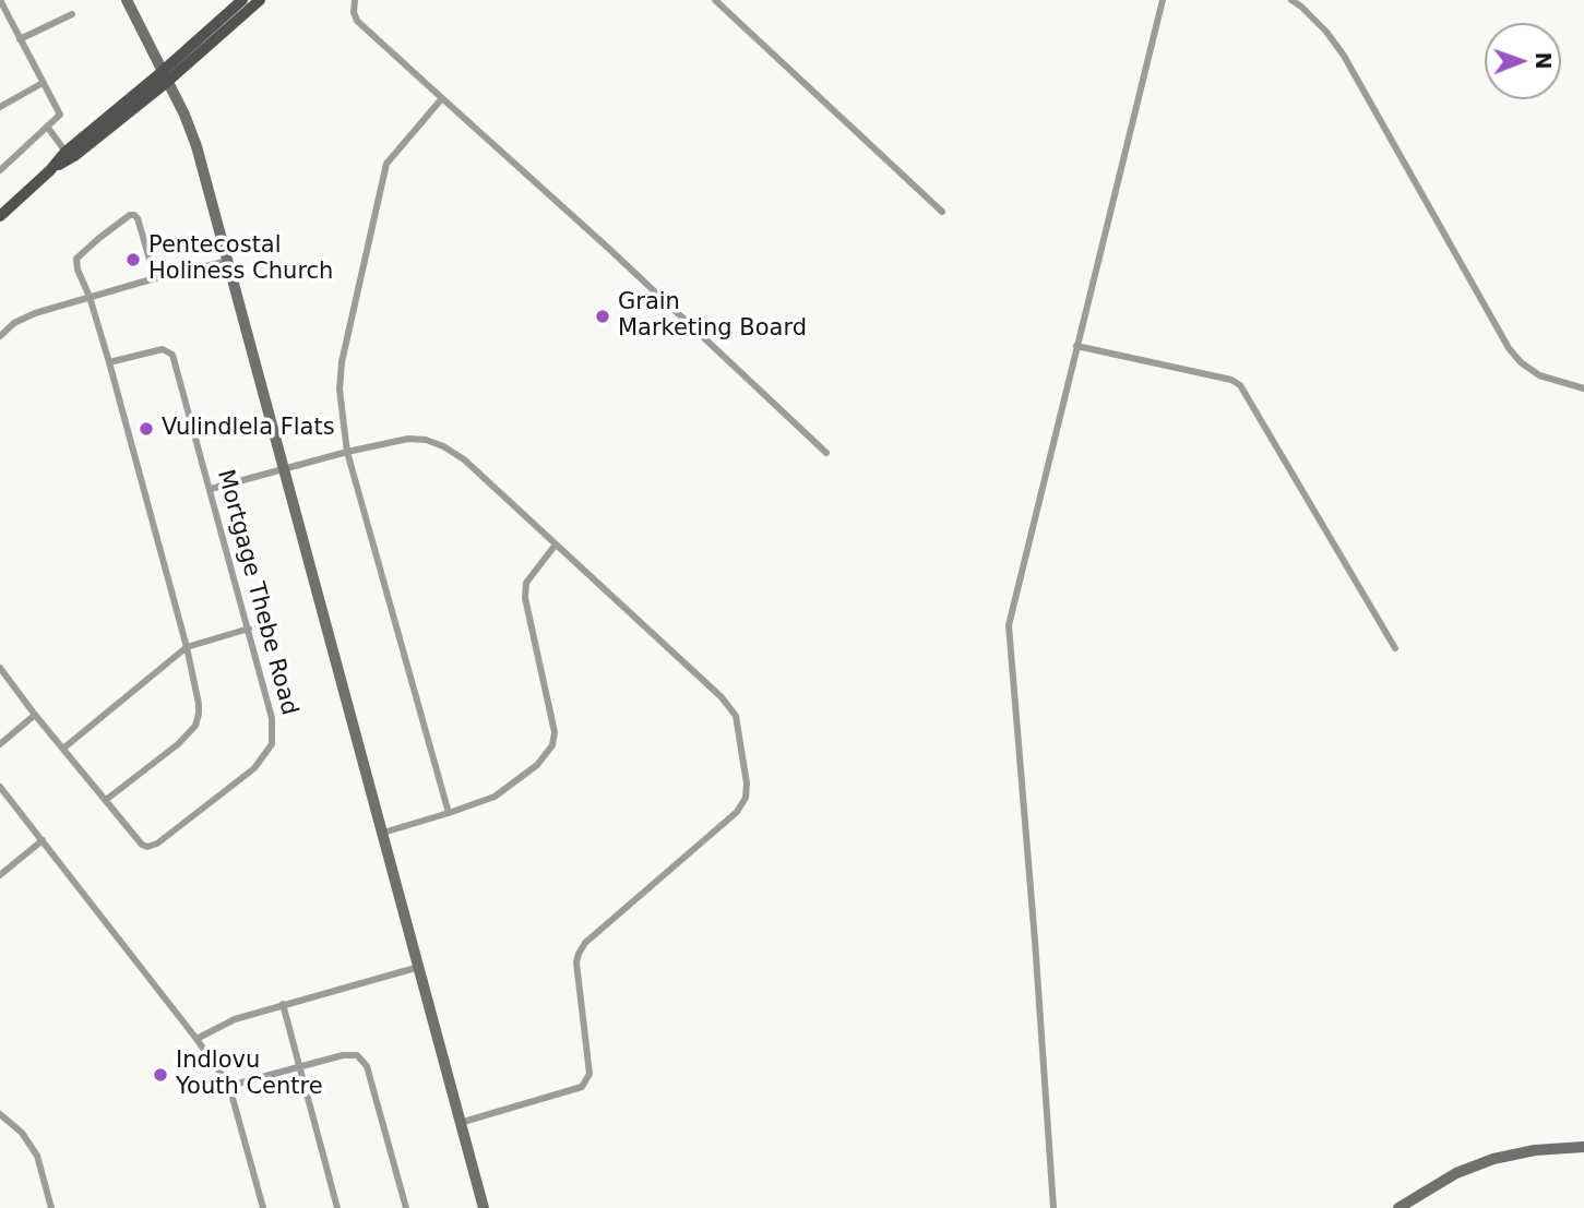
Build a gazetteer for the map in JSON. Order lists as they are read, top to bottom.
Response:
{
  "streets": {
    "street": ["Mortgage Thebe Road"]
  },
  "places": [
    "Pentecostal Holiness Church",
    "Grain Marketing Board",
    "Vulindlela Flats",
    "Indlovu Youth Centre"
  ],
  "north": "right"
}
